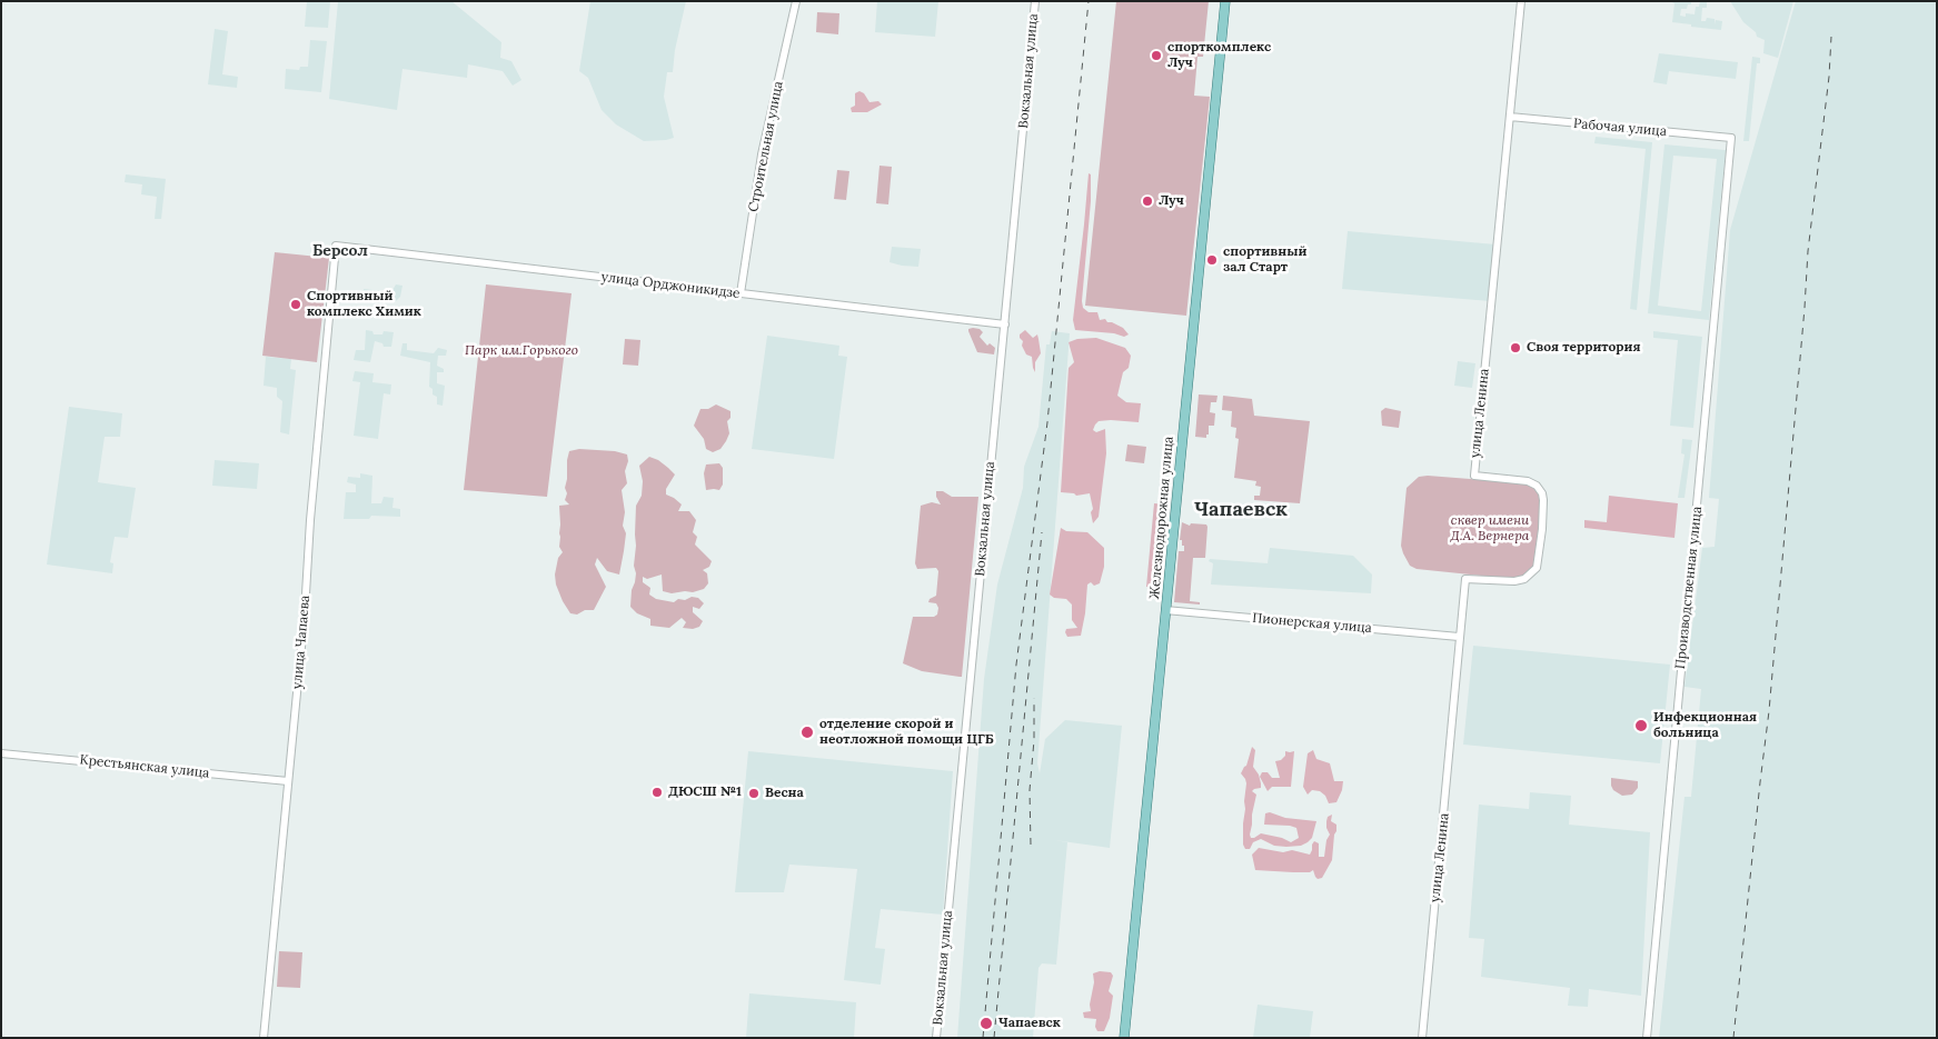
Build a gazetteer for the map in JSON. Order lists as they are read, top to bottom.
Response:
{
  "streets": {
    "main road": ["Железнодорожная улица"],
    "street": [
      "Вокзальная улица",
      "Рабочая улица",
      "Строительная улица",
      "улица Орджоникидзе",
      "улица Ленина",
      "Производственная улица",
      "Пионерская улица",
      "улица Чапаева",
      "Крестьянская улица"
    ]
  },
  "crossings": [
    ["Вокзальная улица", "улица Орджоникидзе"],
    ["Рабочая улица", "улица Ленина"],
    ["Рабочая улица", "Производственная улица"],
    ["Строительная улица", "улица Орджоникидзе"],
    ["улица Орджоникидзе", "улица Чапаева"],
    ["улица Ленина", "Пионерская улица"],
    ["Железнодорожная улица", "Пионерская улица"],
    ["улица Чапаева", "Крестьянская улица"]
  ],
  "districts": ["Берсол", "Чапаевск"],
  "parks": ["Парк им.Горького", "сквер имени Д.А. Вернера"],
  "places": [
    "спорткомплекс Луч",
    "Луч",
    "спортивный зал Старт",
    "Спортивный комплекс Химик",
    "Своя территория",
    "Инфекционная больница",
    "отделение скорой и неотложной помощи ЦГБ",
    "ДЮСШ №1",
    "Весна",
    "Чапаевск"
  ]
}
